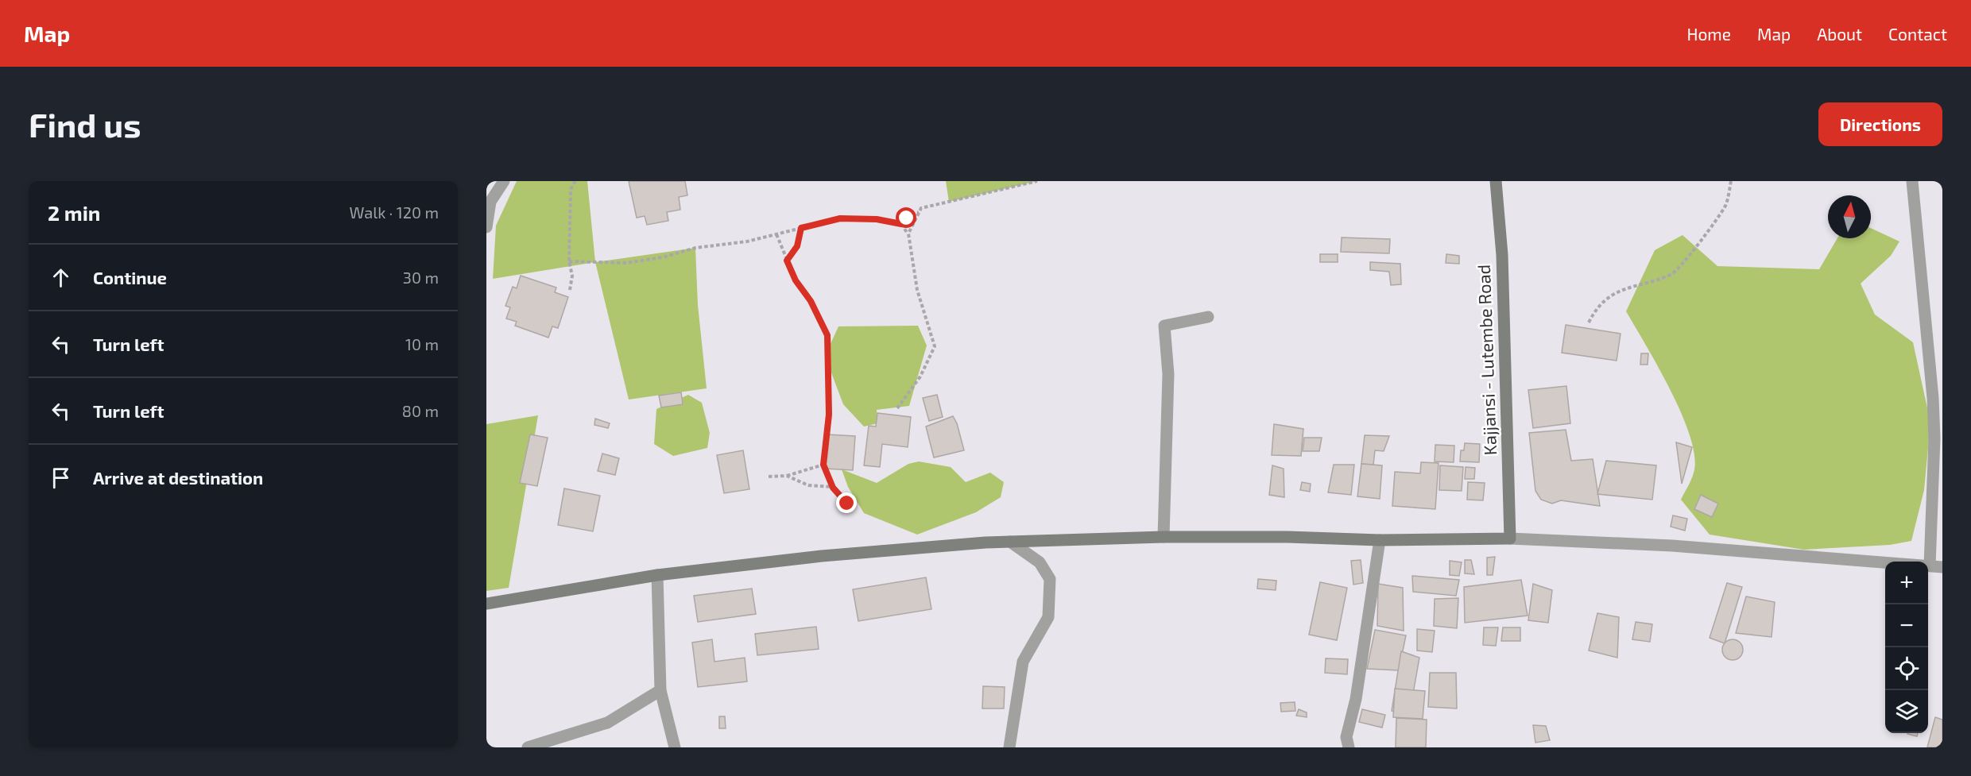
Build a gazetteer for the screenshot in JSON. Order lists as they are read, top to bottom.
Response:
{
  "streets": {
    "street": ["Kajjansi - Lutembe Road"]
  },
  "north": "top",
  "page": {
    "header": "Map",
    "nav": [
      "Home",
      "Map",
      "About",
      "Contact"
    ],
    "buttons": "Directions",
    "title": "Find us",
    "heading": ["2 min", "Walk · 120 m"],
    "list": [
      ["Continue", "30 m"],
      ["Turn left", "10 m"],
      ["Turn left", "80 m"],
      "Arrive at destination"
    ],
    "map_buttons": ["+", "−"]
  }
}
